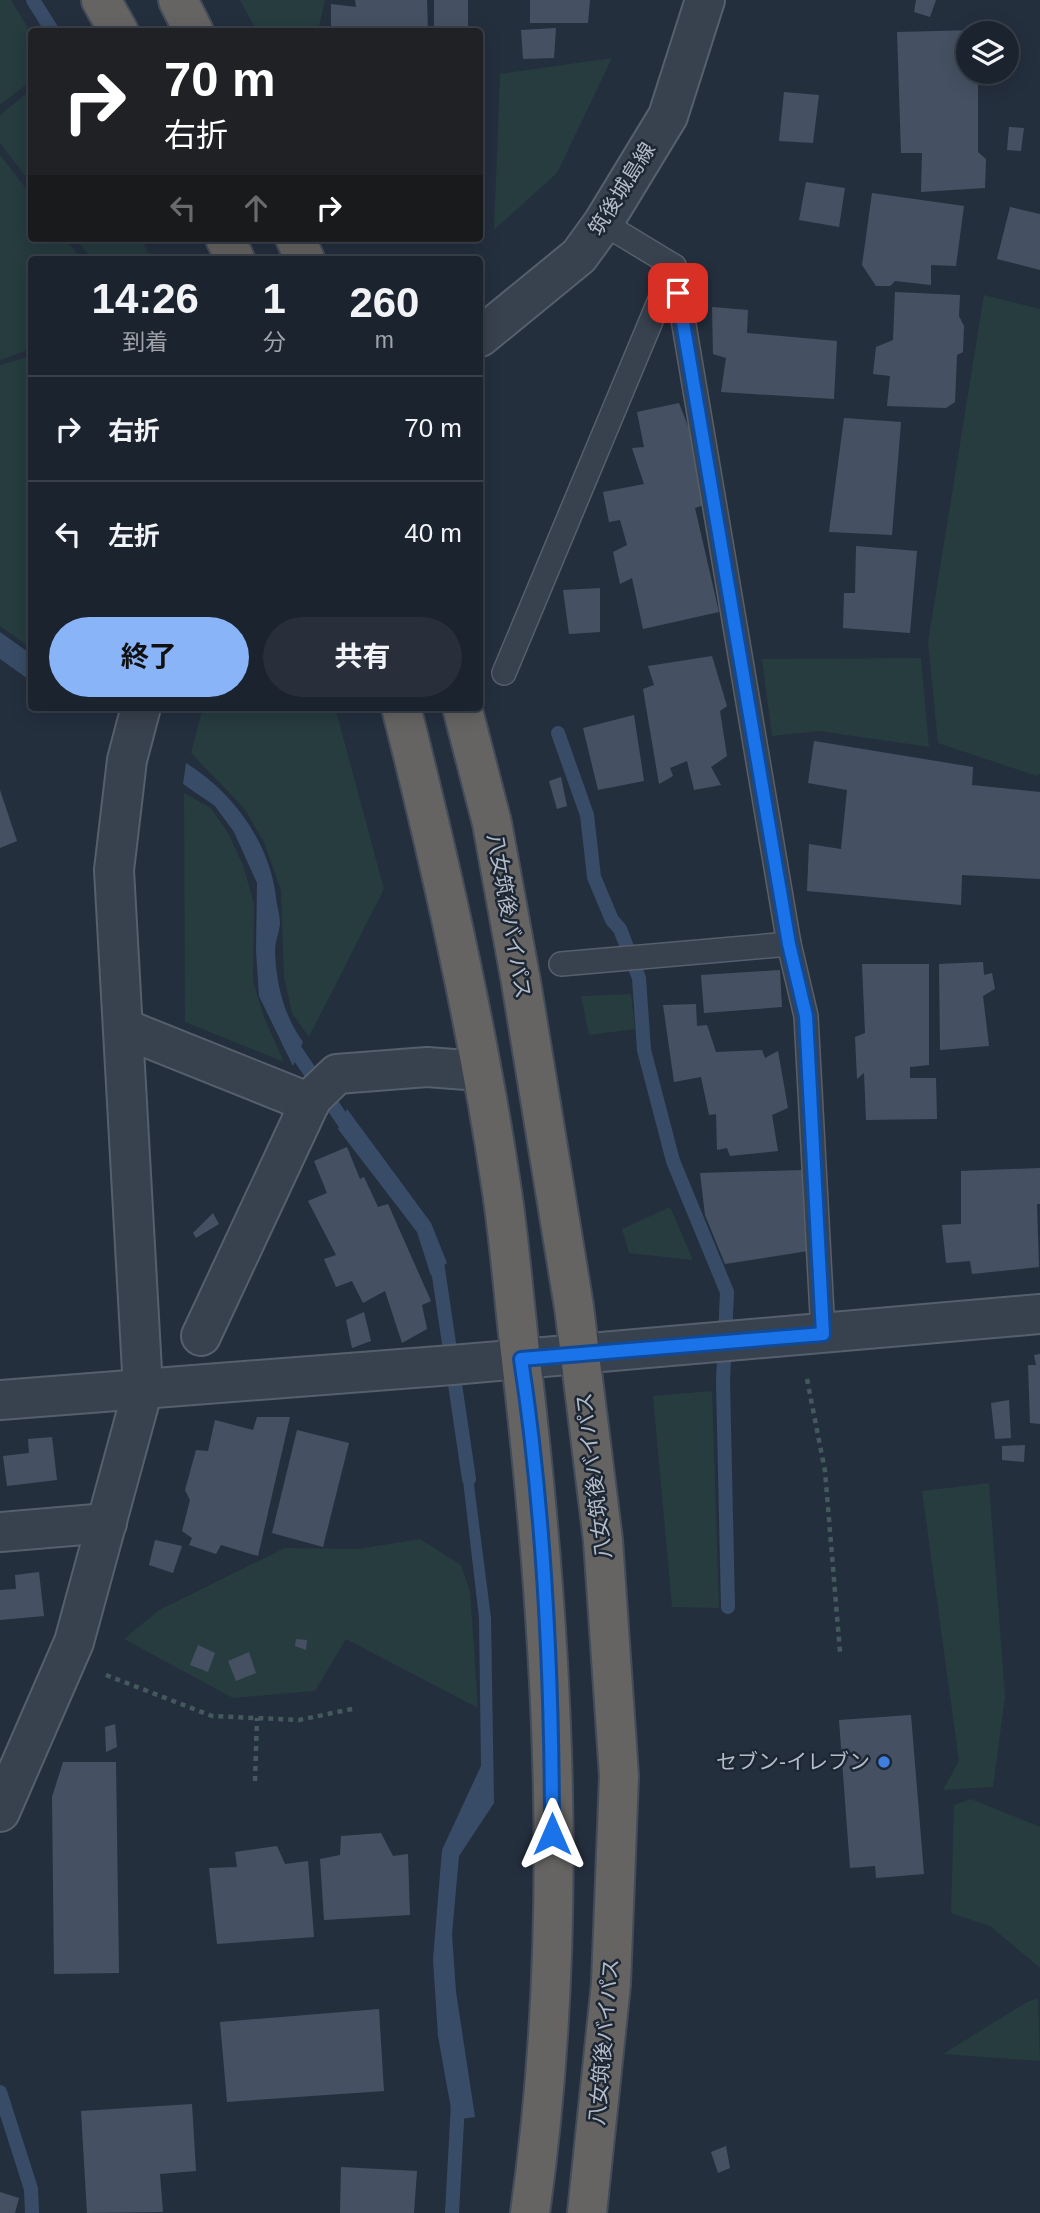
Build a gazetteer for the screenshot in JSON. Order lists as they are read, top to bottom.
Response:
{
  "streets": {
    "highway": ["八女筑後バイパス"],
    "street": ["筑後城島線"]
  },
  "places": ["セブン-イレブン"],
  "page": {
    "turn": ["70 m", "右折"],
    "eta": [
      "14:26",
      "到着",
      "1",
      "分",
      "260",
      "m"
    ],
    "list": [
      {
        "name": "右折",
        "value": "70 m"
      },
      {
        "name": "左折",
        "value": "40 m"
      }
    ],
    "buttons": ["終了", "共有"]
  }
}
